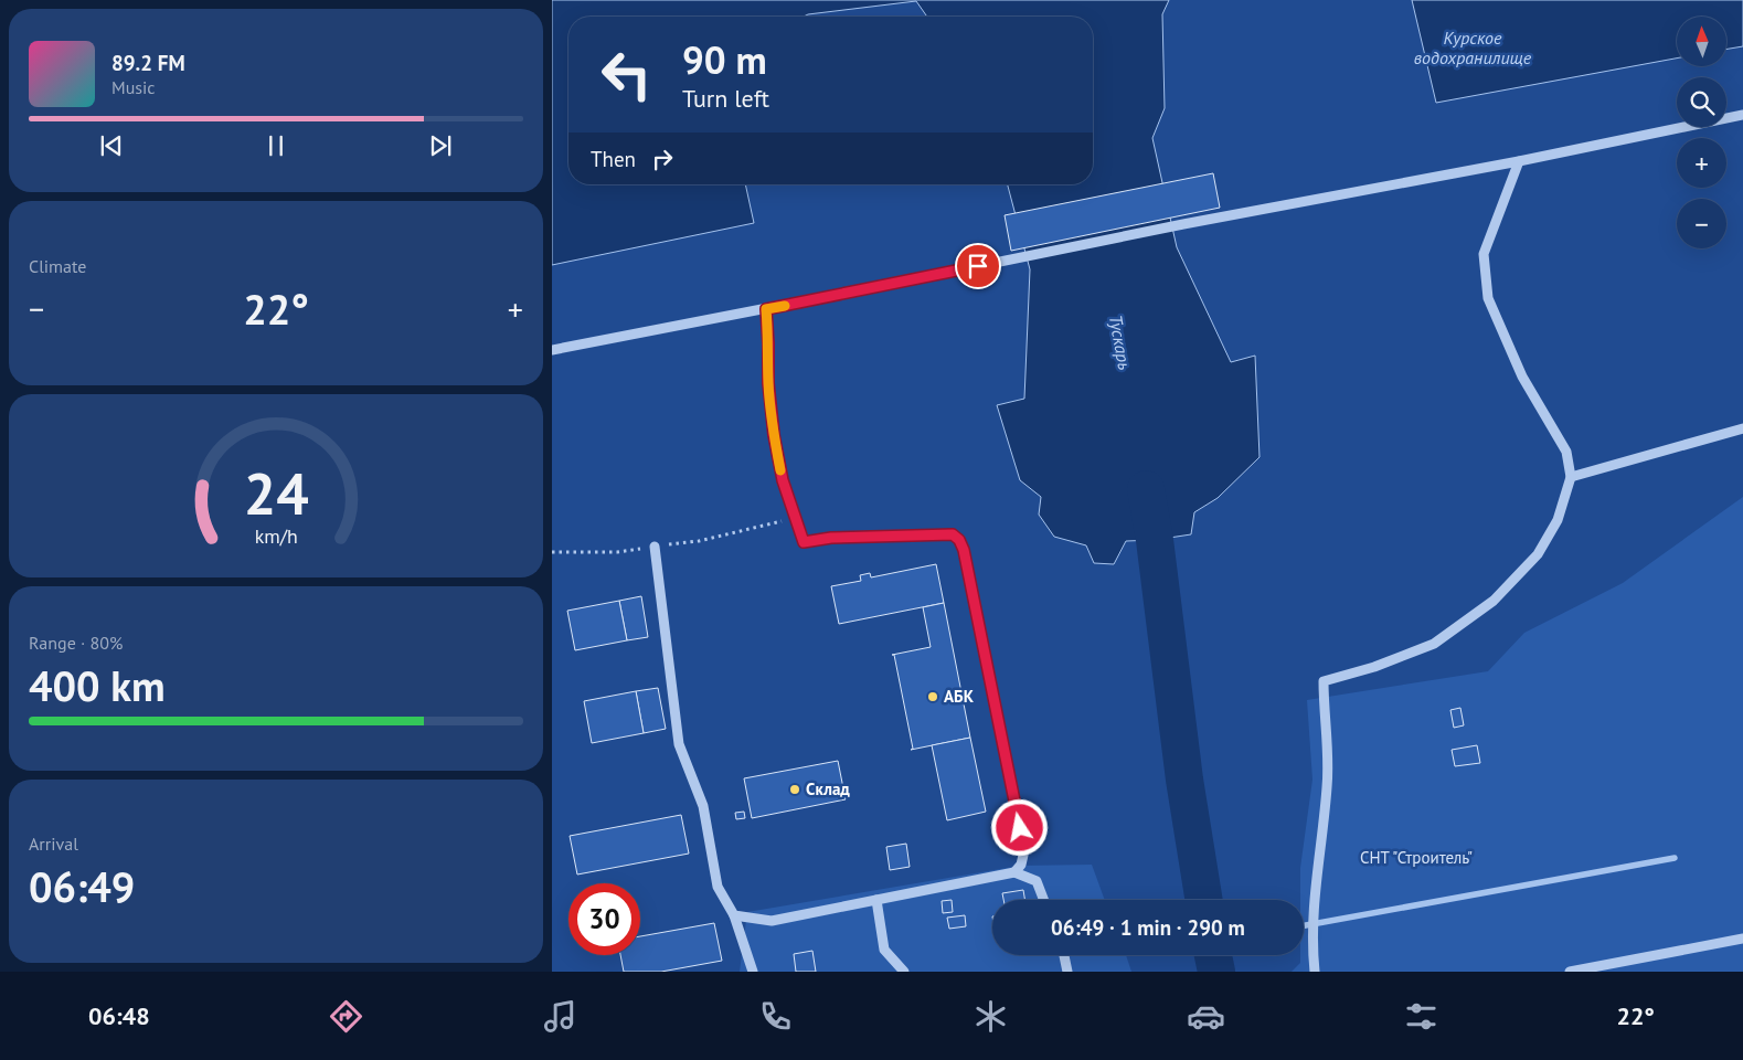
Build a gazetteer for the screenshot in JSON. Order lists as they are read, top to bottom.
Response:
{
  "water": ["Курское водохранилище", "Тускарь"],
  "parks": ["СНТ \"Строитель\""],
  "places": ["АБК", "Склад"],
  "north": "top",
  "page": {
    "map_buttons": ["+", "−"],
    "turn": ["90 m", "Turn left"],
    "song": ["89.2 FM", "Music"],
    "then": "Then",
    "tile": [
      "Climate",
      ["Range · 80%", "400 km"],
      ["Arrival", "06:49"]
    ],
    "heat": ["−", "22°", "+"],
    "limit": "30",
    "trip": "06:49 · 1 min · 290 m",
    "tabs": ["06:48", "22°"],
    "gauge": ["24", "km/h"]
  }
}
